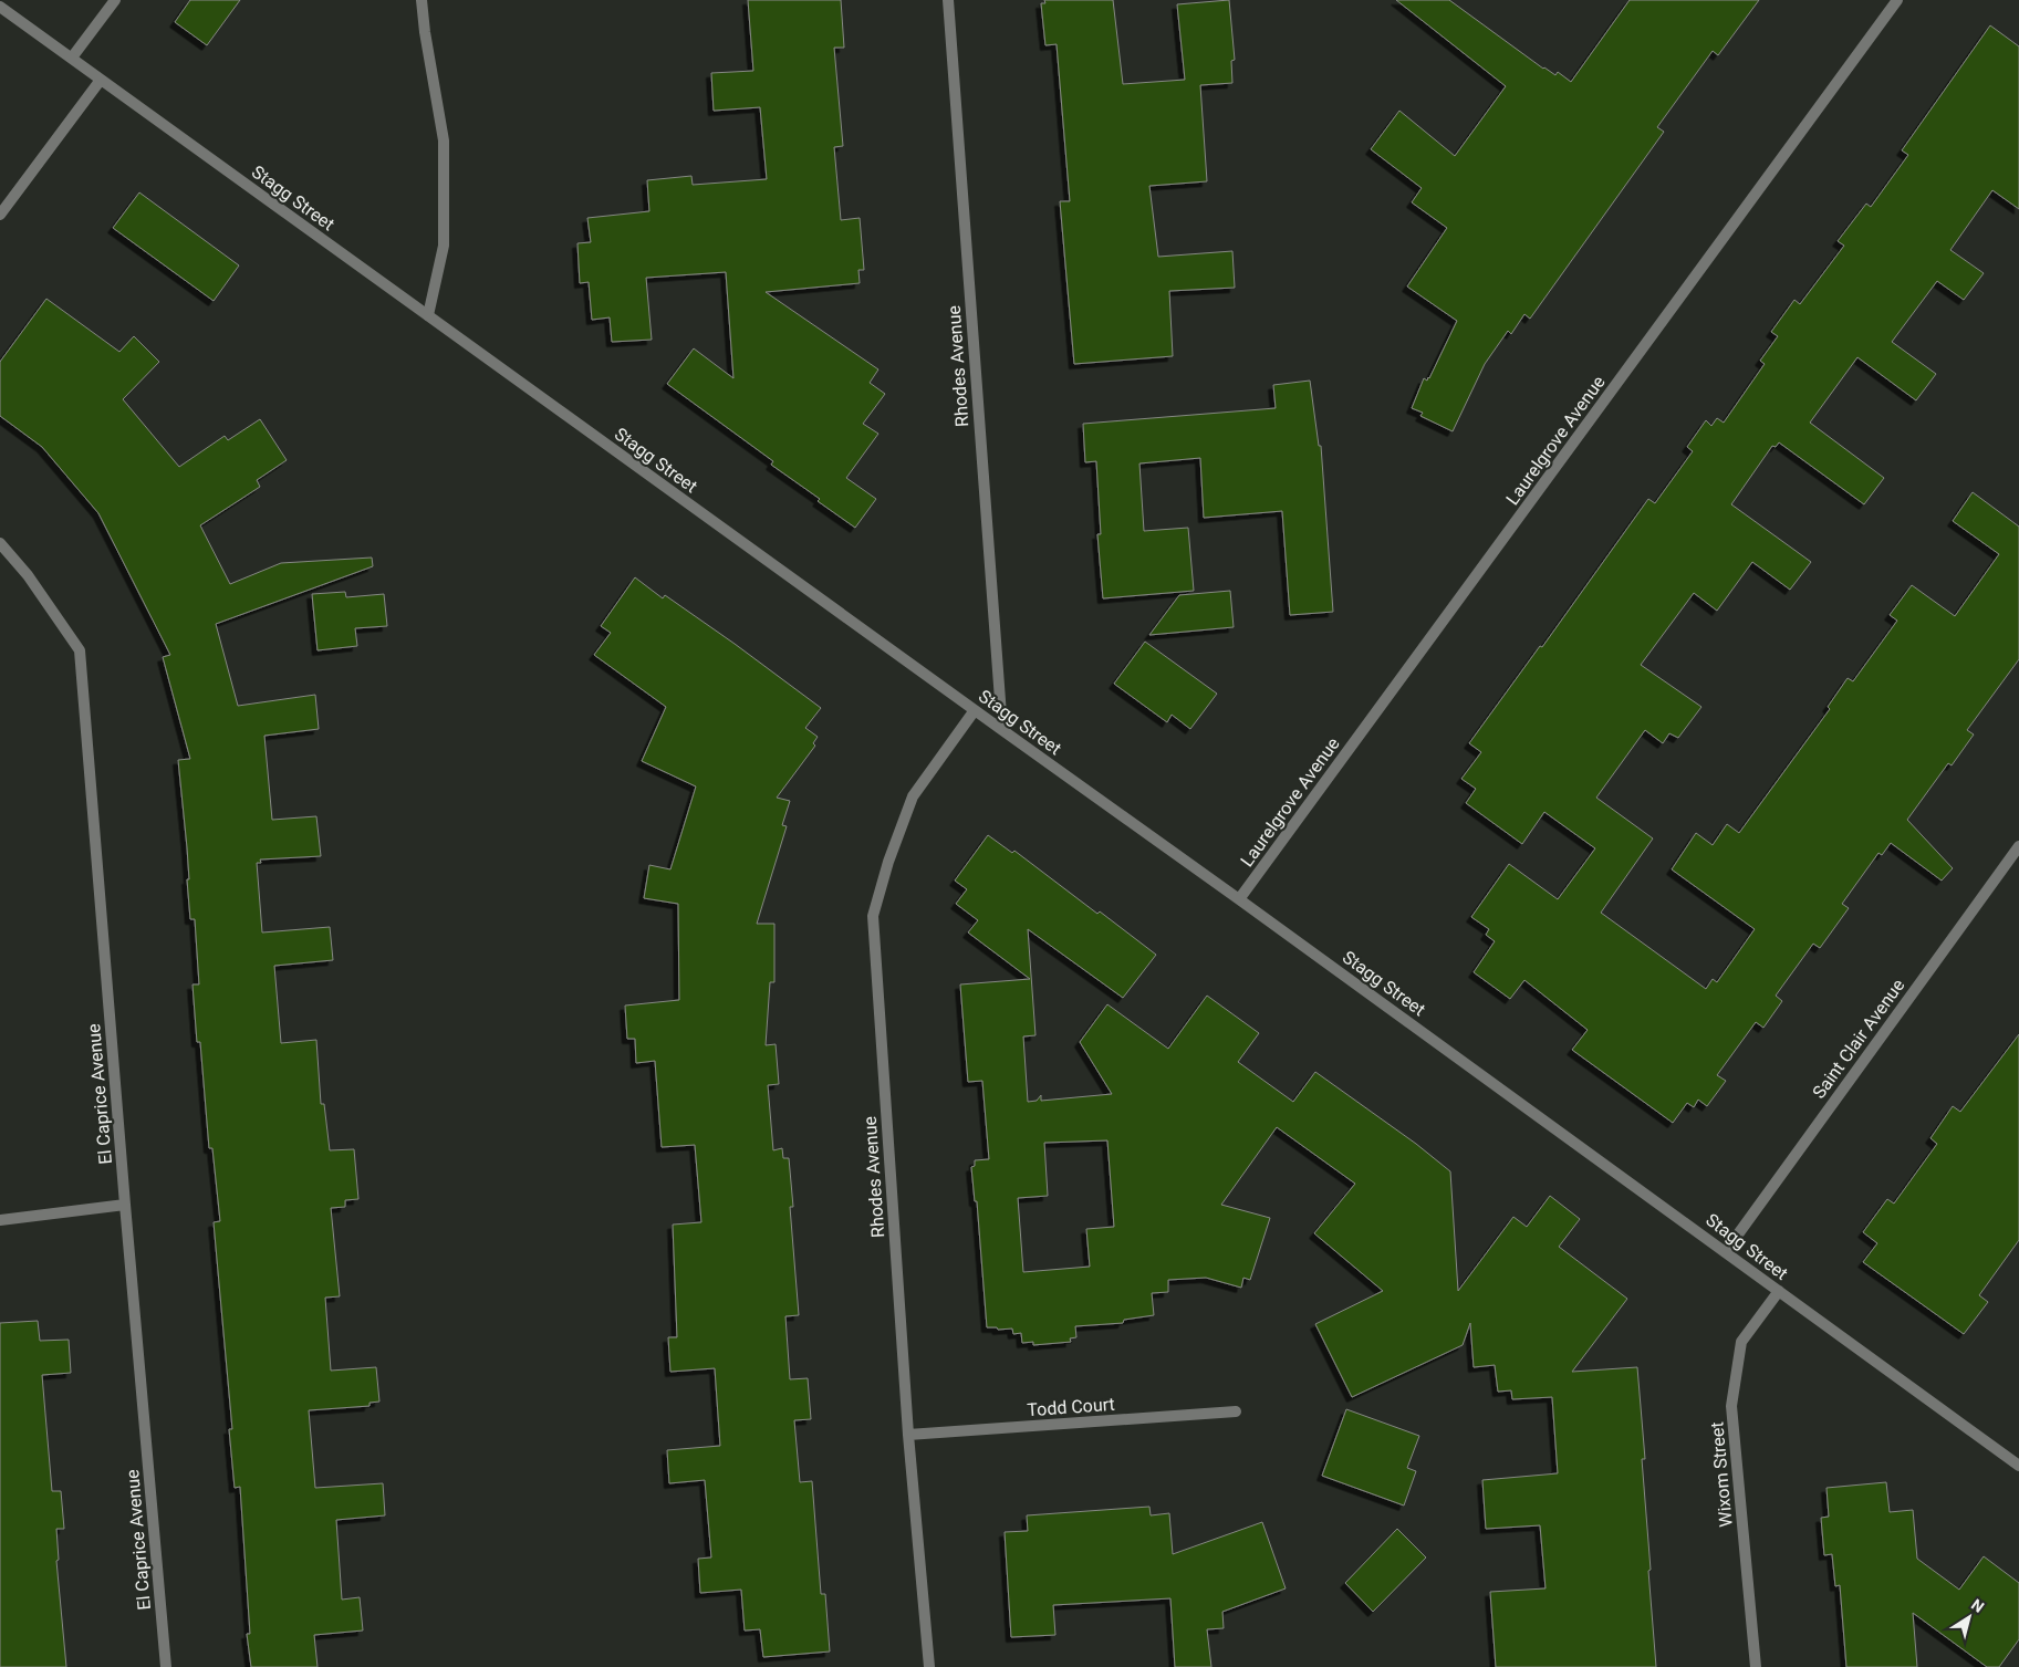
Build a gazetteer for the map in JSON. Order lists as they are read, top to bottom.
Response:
{
  "streets": {
    "street": [
      "Stagg Street",
      "Rhodes Avenue",
      "Laurelgrove Avenue",
      "Saint Clair Avenue",
      "El Caprice Avenue",
      "Todd Court",
      "Wixom Street"
    ]
  },
  "crossings": [
    ["Stagg Street", "Rhodes Avenue"],
    ["Stagg Street", "Laurelgrove Avenue"],
    ["Stagg Street", "Saint Clair Avenue"],
    ["Stagg Street", "Wixom Street"],
    ["Rhodes Avenue", "Todd Court"]
  ],
  "north": "top right"
}
